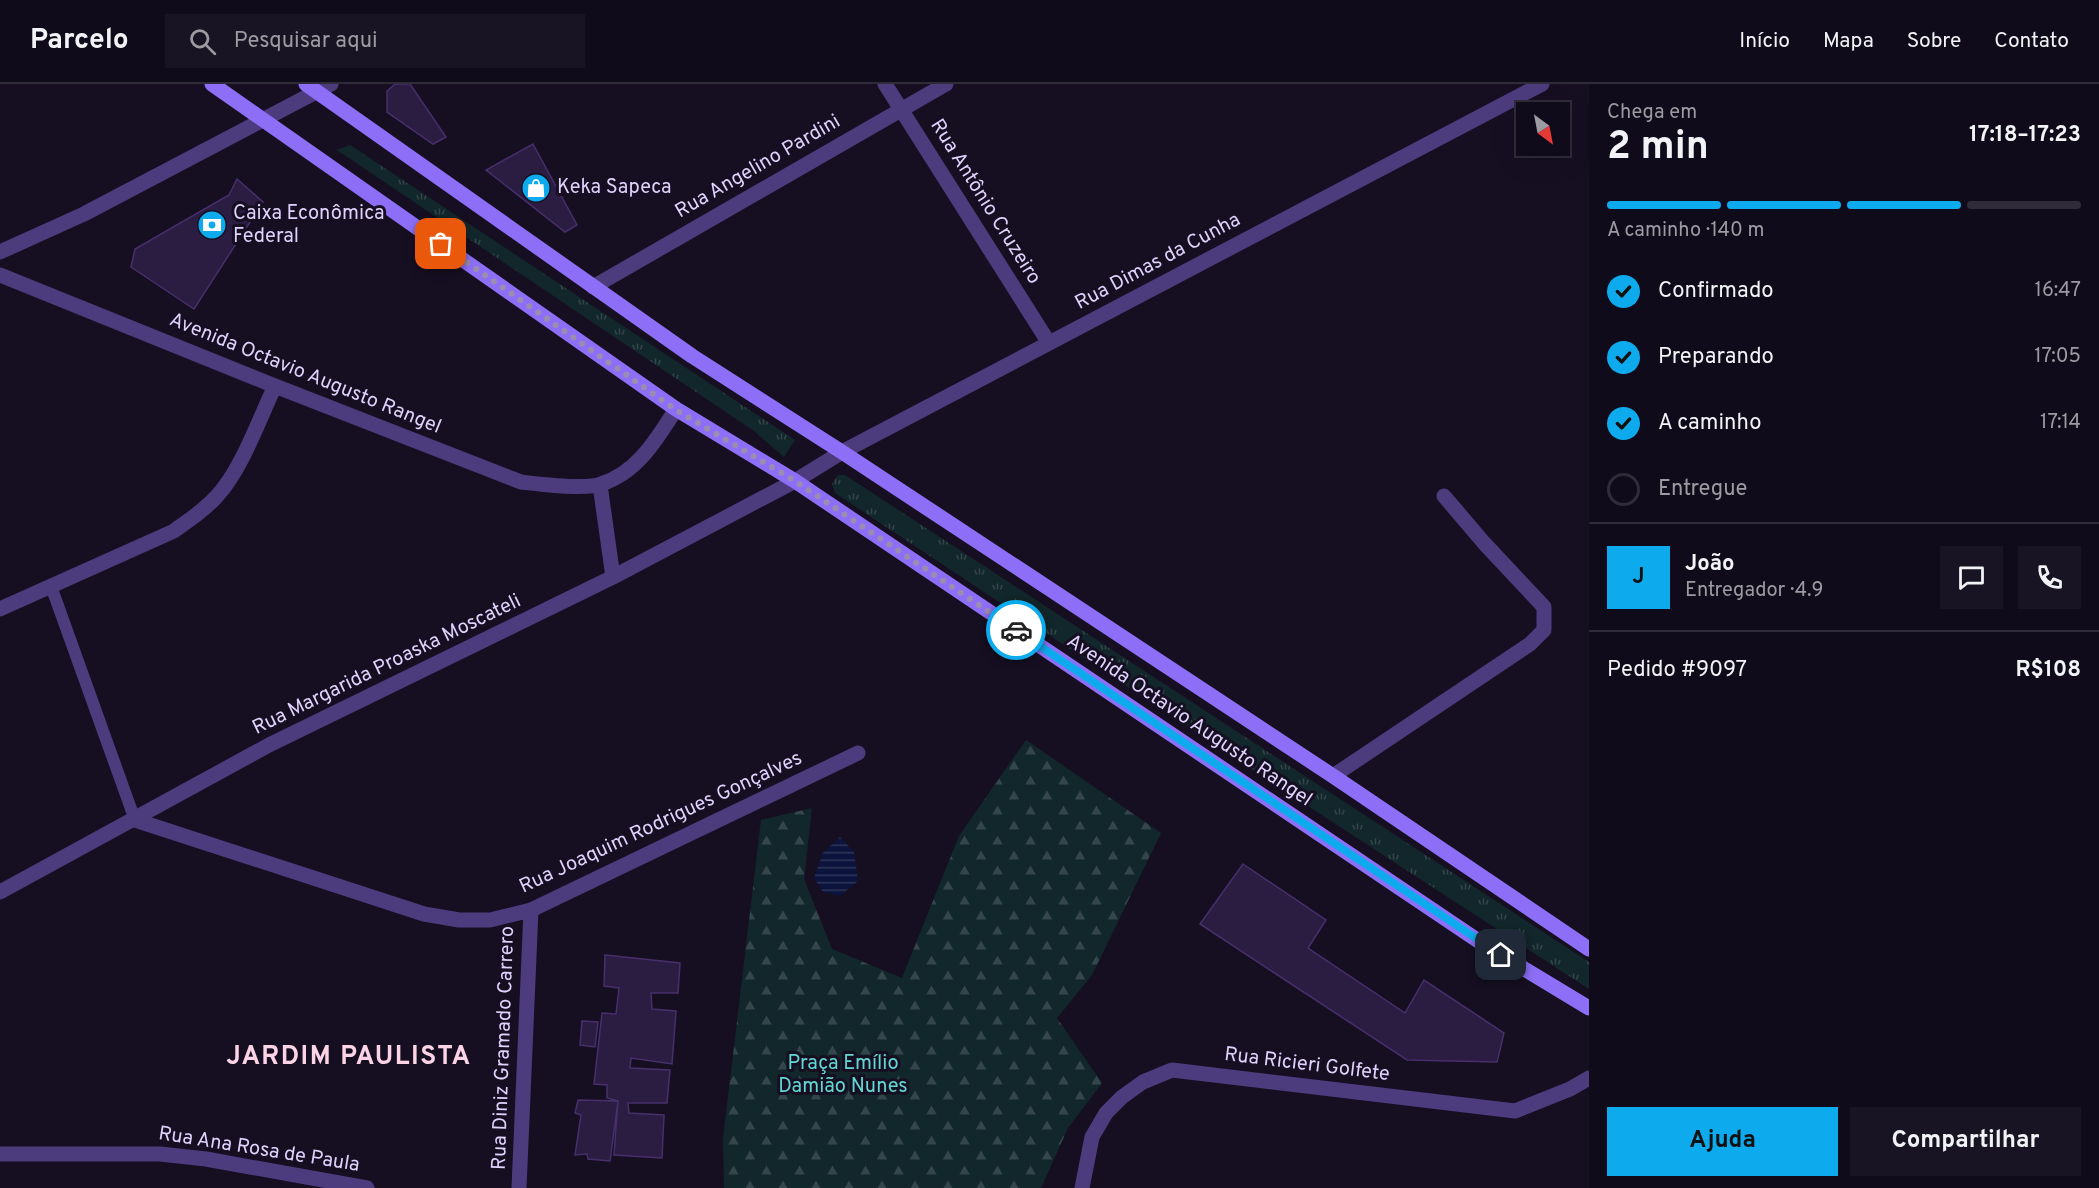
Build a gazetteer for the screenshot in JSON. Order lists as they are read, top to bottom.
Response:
{
  "streets": {
    "main road": ["Avenida Octavio Augusto Rangel"],
    "street": [
      "Rua Angelino Pardini",
      "Rua Antônio Cruzeiro",
      "Rua Dimas da Cunha",
      "Rua Margarida Proaska Moscateli",
      "Rua Joaquim Rodrigues Gonçalves",
      "Rua Diniz Gramado Carrero",
      "Rua Ricieri Golfete",
      "Rua Ana Rosa de Paula"
    ]
  },
  "crossings": [
    ["Rua Angelino Pardini", "Rua Antônio Cruzeiro"],
    ["Rua Angelino Pardini", "Avenida Octavio Augusto Rangel"],
    ["Rua Antônio Cruzeiro", "Rua Dimas da Cunha"],
    ["Rua Dimas da Cunha", "Avenida Octavio Augusto Rangel"],
    ["Rua Dimas da Cunha", "Rua Margarida Proaska Moscateli"],
    ["Avenida Octavio Augusto Rangel", "Rua Margarida Proaska Moscateli"],
    ["Rua Margarida Proaska Moscateli", "Rua Joaquim Rodrigues Gonçalves"],
    ["Rua Joaquim Rodrigues Gonçalves", "Rua Diniz Gramado Carrero"]
  ],
  "districts": ["JARDIM PAULISTA"],
  "parks": ["Praça Emílio Damião Nunes"],
  "places": {
    "shop": ["Keka Sapeca"],
    "bank": ["Caixa Econômica Federal"]
  },
  "north": "bottom right",
  "page": {
    "header": "Parcelo",
    "search": "Pesquisar aqui",
    "nav": [
      "Início",
      "Mapa",
      "Sobre",
      "Contato"
    ],
    "heading": ["2 min", "Chega em", "17:18–17:23"],
    "panel": [
      "João",
      "Entregador · 4.9",
      "Pedido #9097",
      "R$108"
    ],
    "bar": "A caminho · 140 m",
    "list": [
      ["Confirmado", "16:47"],
      ["Preparando", "17:05"],
      ["A caminho", "17:14"],
      "Entregue"
    ],
    "round": "J",
    "buttons": ["Ajuda", "Compartilhar"]
  }
}
